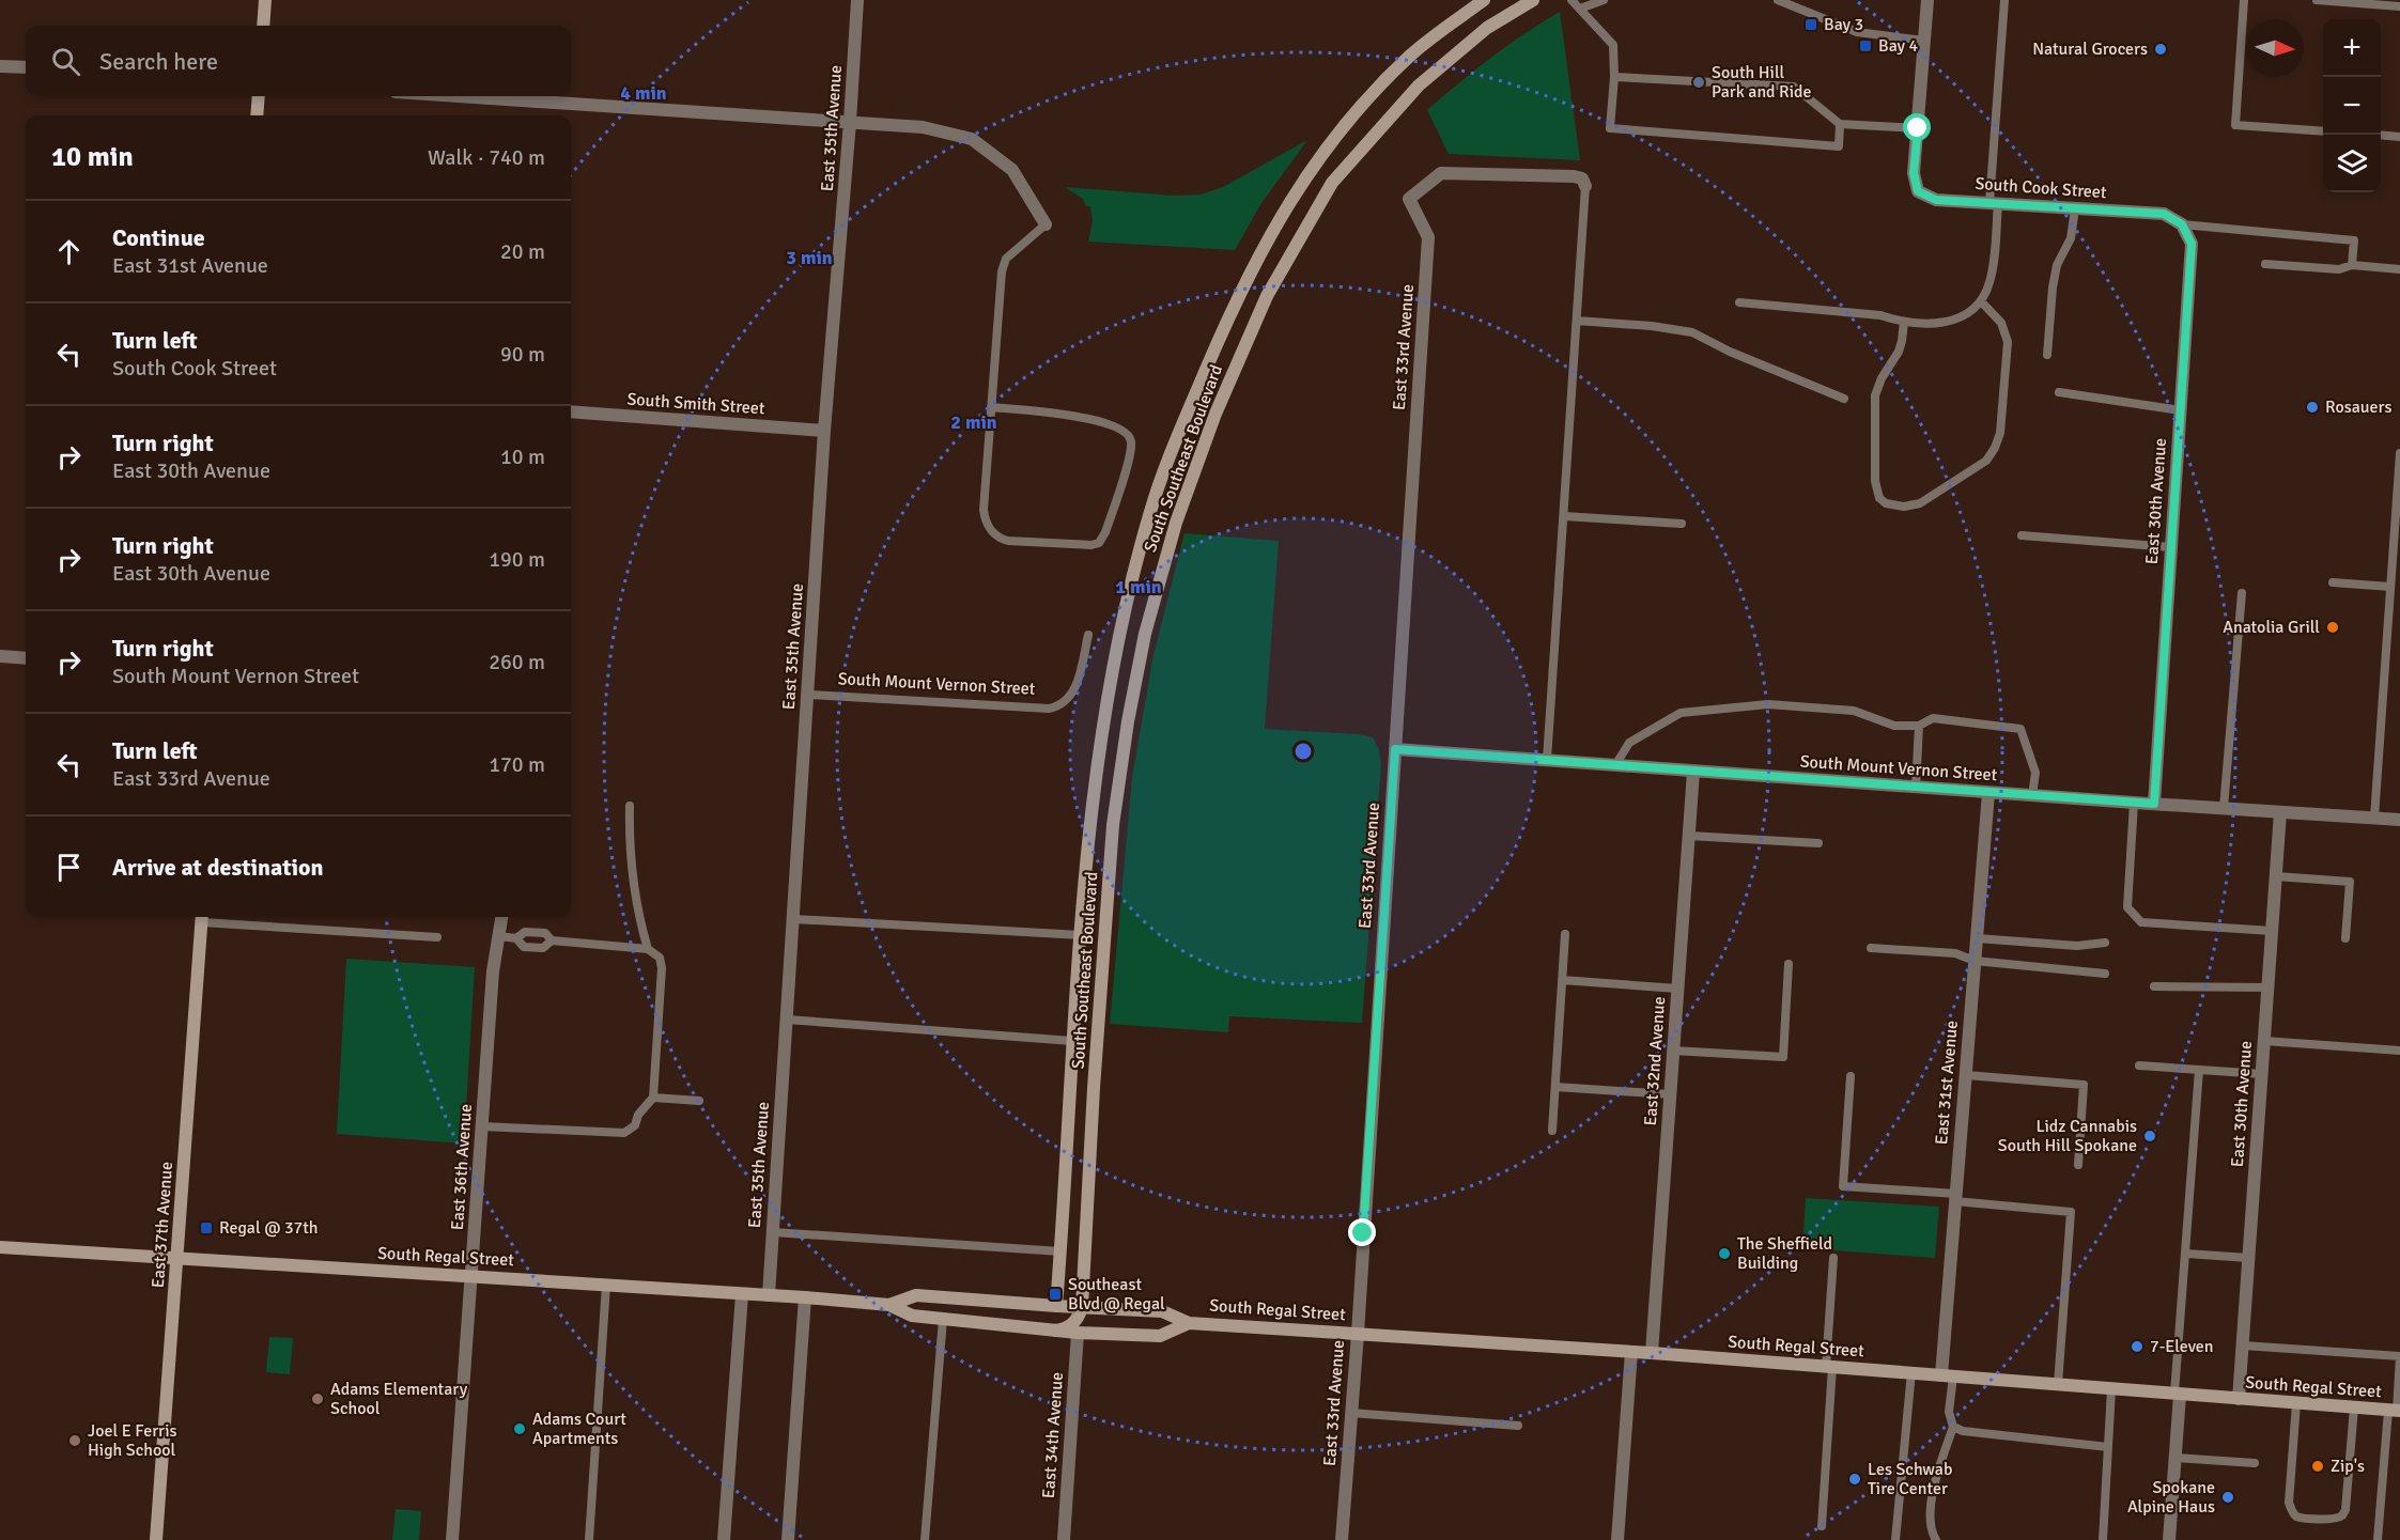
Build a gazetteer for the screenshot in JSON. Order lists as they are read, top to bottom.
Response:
{
  "streets": {
    "main road": ["South Southeast Boulevard", "East 37th Avenue", "South Regal Street"],
    "street": [
      "East 35th Avenue",
      "South Cook Street",
      "East 33rd Avenue",
      "South Smith Street",
      "East 30th Avenue",
      "South Mount Vernon Street",
      "East 32nd Avenue",
      "East 31st Avenue",
      "East 36th Avenue",
      "East 34th Avenue"
    ]
  },
  "crossings": [
    ["East 35th Avenue", "South Smith Street"],
    ["East 35th Avenue", "South Mount Vernon Street"],
    ["East 35th Avenue", "South Regal Street"],
    ["South Cook Street", "East 30th Avenue"],
    ["East 33rd Avenue", "South Mount Vernon Street"],
    ["East 33rd Avenue", "South Regal Street"],
    ["South Southeast Boulevard", "South Regal Street"],
    ["East 30th Avenue", "South Mount Vernon Street"],
    ["East 30th Avenue", "South Regal Street"],
    ["South Mount Vernon Street", "East 32nd Avenue"],
    ["South Mount Vernon Street", "East 31st Avenue"],
    ["East 32nd Avenue", "South Regal Street"],
    ["East 31st Avenue", "South Regal Street"],
    ["East 36th Avenue", "South Regal Street"],
    ["East 37th Avenue", "South Regal Street"],
    ["South Regal Street", "East 34th Avenue"]
  ],
  "places": {
    "transit": [
      "Bay 3",
      "Bay 4",
      "Regal @ 37th",
      "Southeast Blvd @ Regal"
    ],
    "other": [
      "Natural Grocers",
      "South Hill Park and Ride",
      "Rosauers",
      "Anatolia Grill",
      "Lidz Cannabis South Hill Spokane",
      "The Sheffield Building",
      "7-Eleven",
      "Adams Elementary School",
      "Adams Court Apartments",
      "Joel E Ferris High School",
      "Zip's",
      "Les Schwab Tire Center",
      "Spokane Alpine Haus"
    ]
  },
  "north": "right",
  "page": {
    "map_buttons": ["+", "−"],
    "search": "Search here",
    "heading": ["10 min", "Walk · 740 m"],
    "list": [
      ["Continue", "East 31st Avenue", "20 m"],
      ["Turn left", "South Cook Street", "90 m"],
      ["Turn right", "East 30th Avenue", "10 m"],
      ["Turn right", "East 30th Avenue", "190 m"],
      ["Turn right", "South Mount Vernon Street", "260 m"],
      ["Turn left", "East 33rd Avenue", "170 m"],
      "Arrive at destination"
    ]
  },
  "rings": [
    "4 min",
    "3 min",
    "2 min",
    "1 min"
  ]
}
